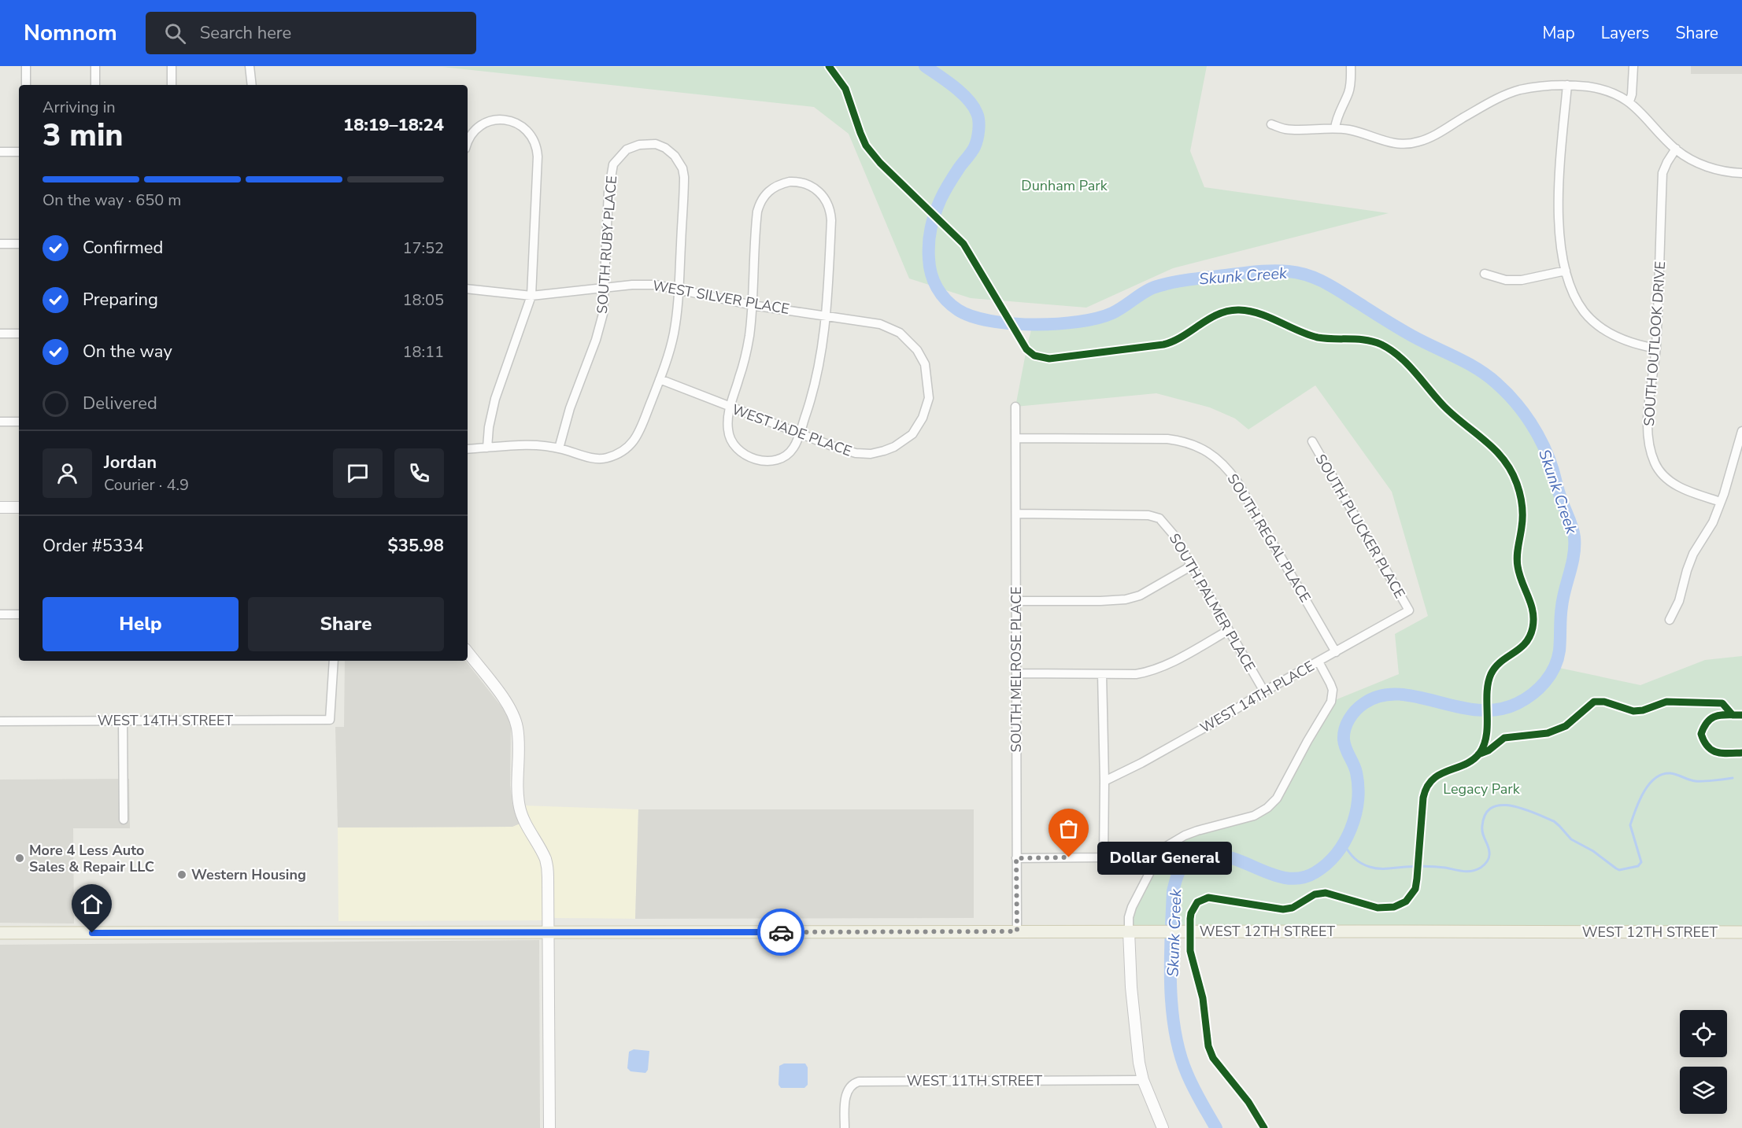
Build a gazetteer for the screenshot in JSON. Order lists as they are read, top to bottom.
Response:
{
  "streets": {
    "main road": ["WEST 12TH STREET"],
    "street": [
      "SOUTH RUBY PLACE",
      "WEST SILVER PLACE",
      "SOUTH OUTLOOK DRIVE",
      "WEST JADE PLACE",
      "SOUTH PLUCKER PLACE",
      "SOUTH REGAL PLACE",
      "SOUTH PALMER PLACE",
      "SOUTH MELROSE PLACE",
      "WEST 14TH PLACE",
      "WEST 14TH STREET",
      "WEST 11TH STREET"
    ]
  },
  "crossings": [
    ["SOUTH RUBY PLACE", "WEST SILVER PLACE"],
    ["WEST SILVER PLACE", "WEST JADE PLACE"],
    ["SOUTH PLUCKER PLACE", "WEST 14TH PLACE"],
    ["SOUTH REGAL PLACE", "SOUTH MELROSE PLACE"],
    ["SOUTH REGAL PLACE", "WEST 14TH PLACE"],
    ["SOUTH PALMER PLACE", "SOUTH MELROSE PLACE"],
    ["SOUTH PALMER PLACE", "WEST 14TH PLACE"],
    ["SOUTH MELROSE PLACE", "WEST 12TH STREET"]
  ],
  "water": ["Skunk Creek"],
  "parks": ["Dunham Park", "Legacy Park"],
  "places": ["Dollar General", "More 4 Less Auto Sales & Repair LLC", "Western Housing"],
  "page": {
    "header": "Nomnom",
    "search": "Search here",
    "nav": ["Map", "Layers", "Share"],
    "heading": ["3 min", "Arriving in", "18:19–18:24"],
    "panel": [
      "Jordan",
      "Courier · 4.9",
      "Order #5334",
      "$35.98"
    ],
    "bar": "On the way · 650 m",
    "list": [
      ["Confirmed", "17:52"],
      ["Preparing", "18:05"],
      ["On the way", "18:11"],
      "Delivered"
    ],
    "buttons": ["Help", "Share"],
    "bubble": "Dollar General"
  }
}
